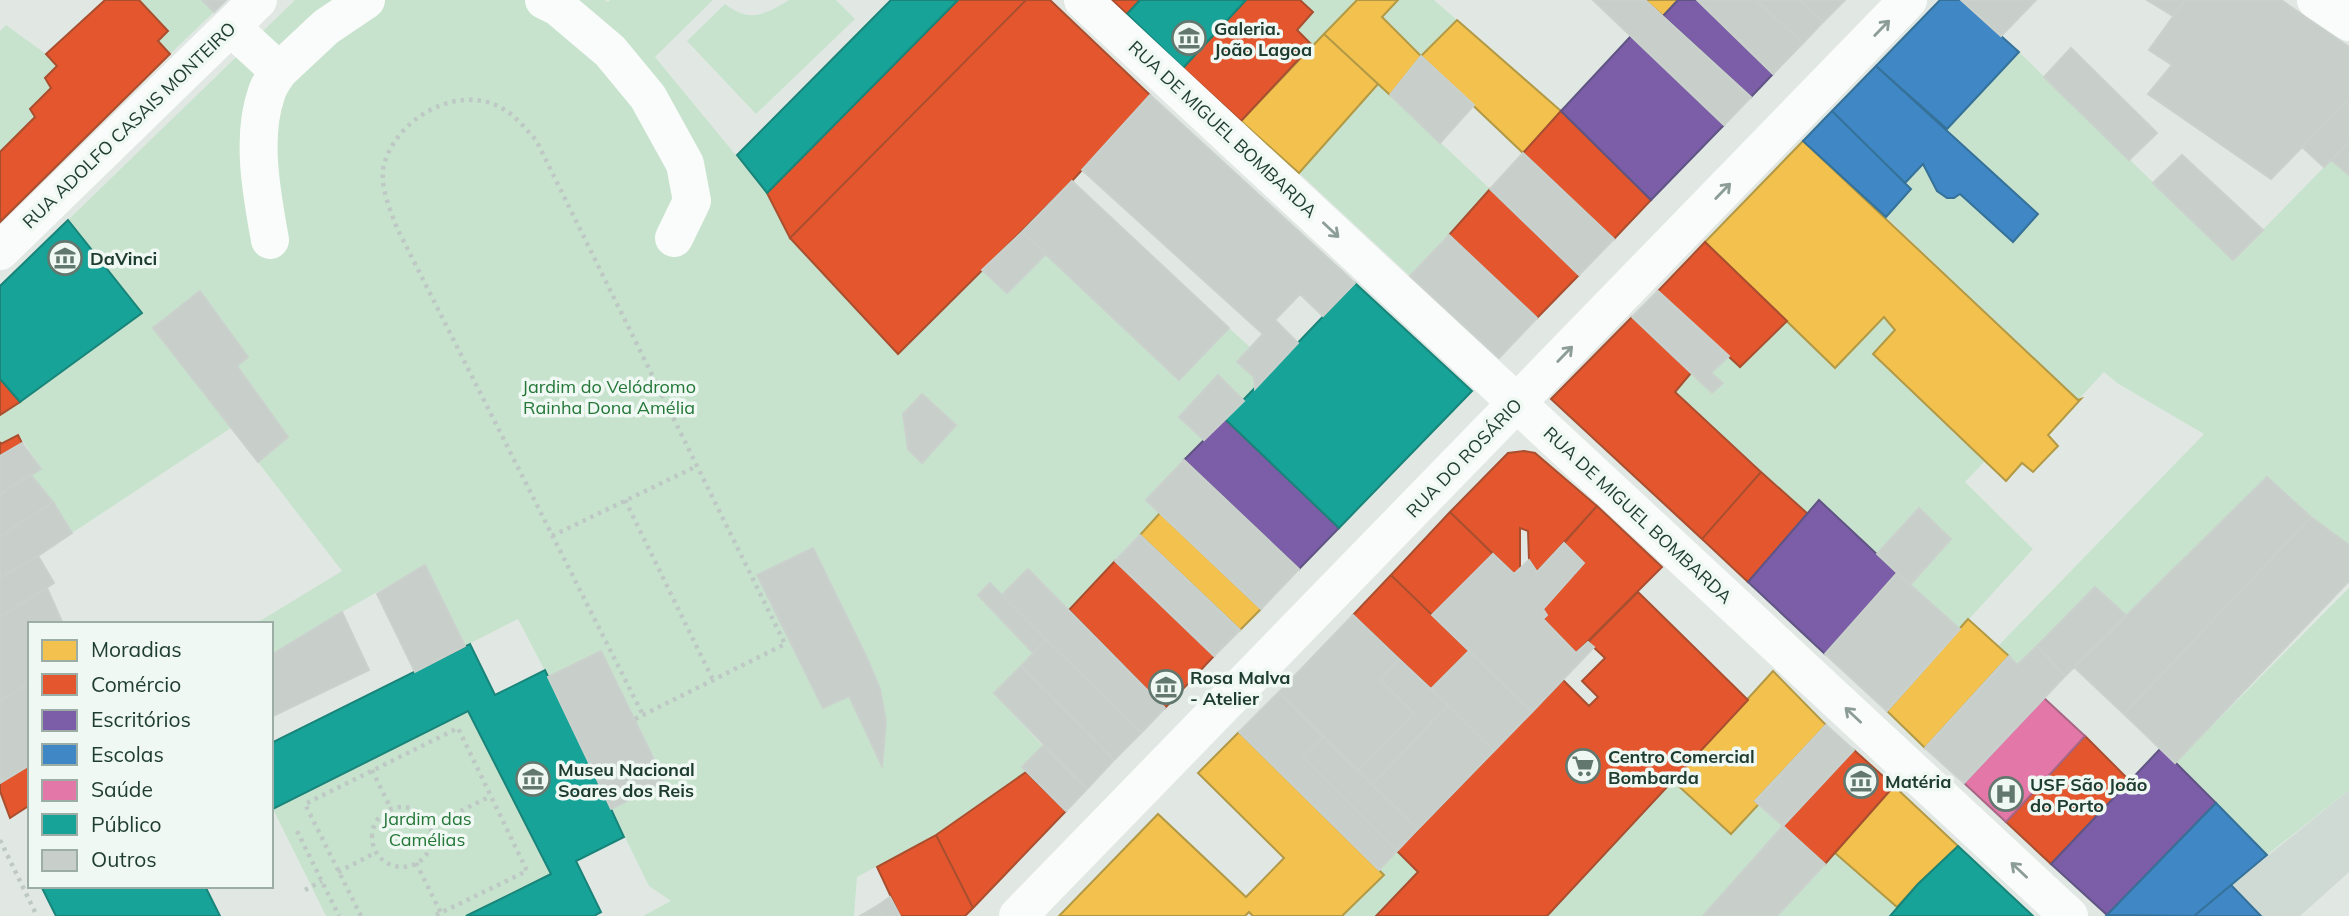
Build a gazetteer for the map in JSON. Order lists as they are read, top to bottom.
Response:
{
  "streets": {
    "street": ["RUA ADOLFO CASAIS MONTEIRO", "RUA DE MIGUEL BOMBARDA", "RUA DO ROSÁRIO"]
  },
  "crossings": [
    ["RUA DE MIGUEL BOMBARDA", "RUA DO ROSÁRIO"]
  ],
  "one_way": ["RUA DO ROSÁRIO"],
  "parks": ["Jardim do Velódromo Rainha Dona Amélia", "Jardim das Camélias"],
  "places": {
    "museum": [
      "Galeria. João Lagoa",
      "DaVinci",
      "Rosa Malva - Atelier",
      "Museu Nacional Soares dos Reis",
      "Matéria"
    ],
    "supermarket": ["Centro Comercial Bombarda"],
    "hospital": ["USF São João do Porto"]
  },
  "legend": [
    "Moradias",
    "Comércio",
    "Escritórios",
    "Escolas",
    "Saúde",
    "Público",
    "Outros"
  ]
}
